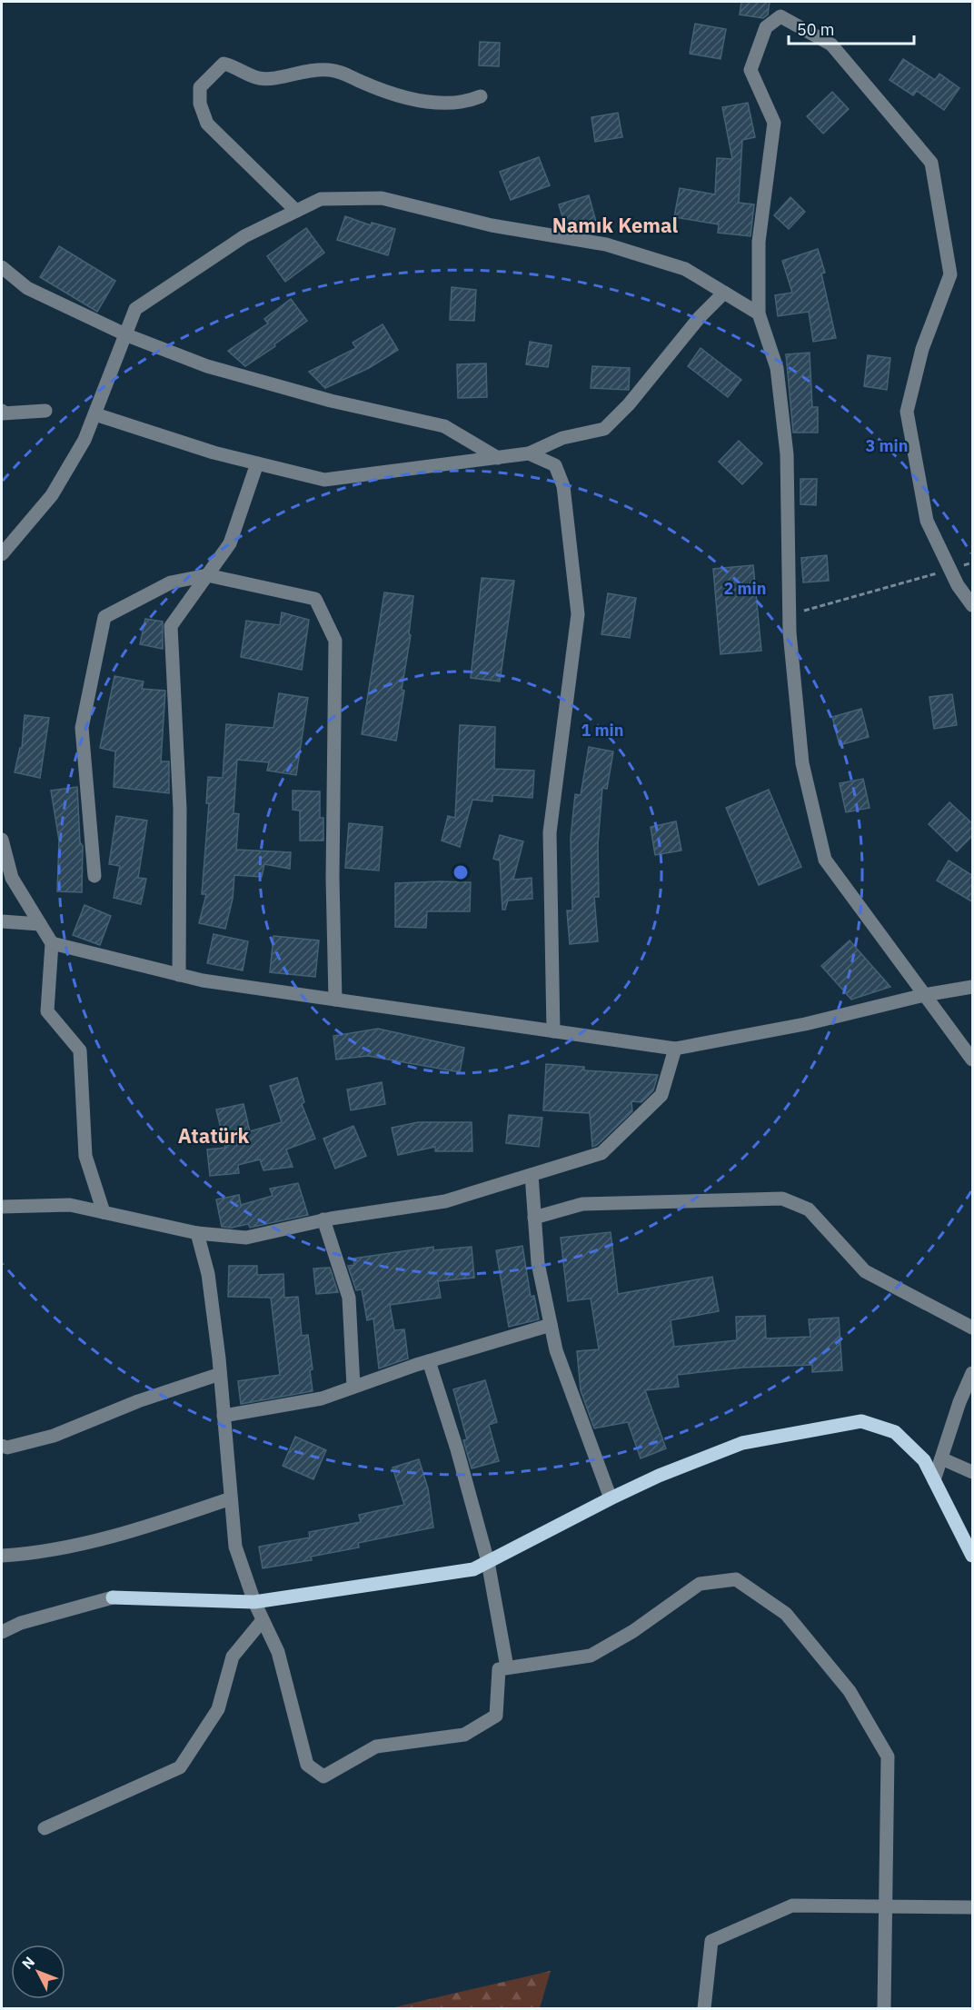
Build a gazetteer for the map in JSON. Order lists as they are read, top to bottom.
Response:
{
  "districts": ["Namık Kemal", "Atatürk"],
  "scale_bar": "50 m",
  "north": "top left",
  "rings": ["3 min", "2 min", "1 min"]
}
